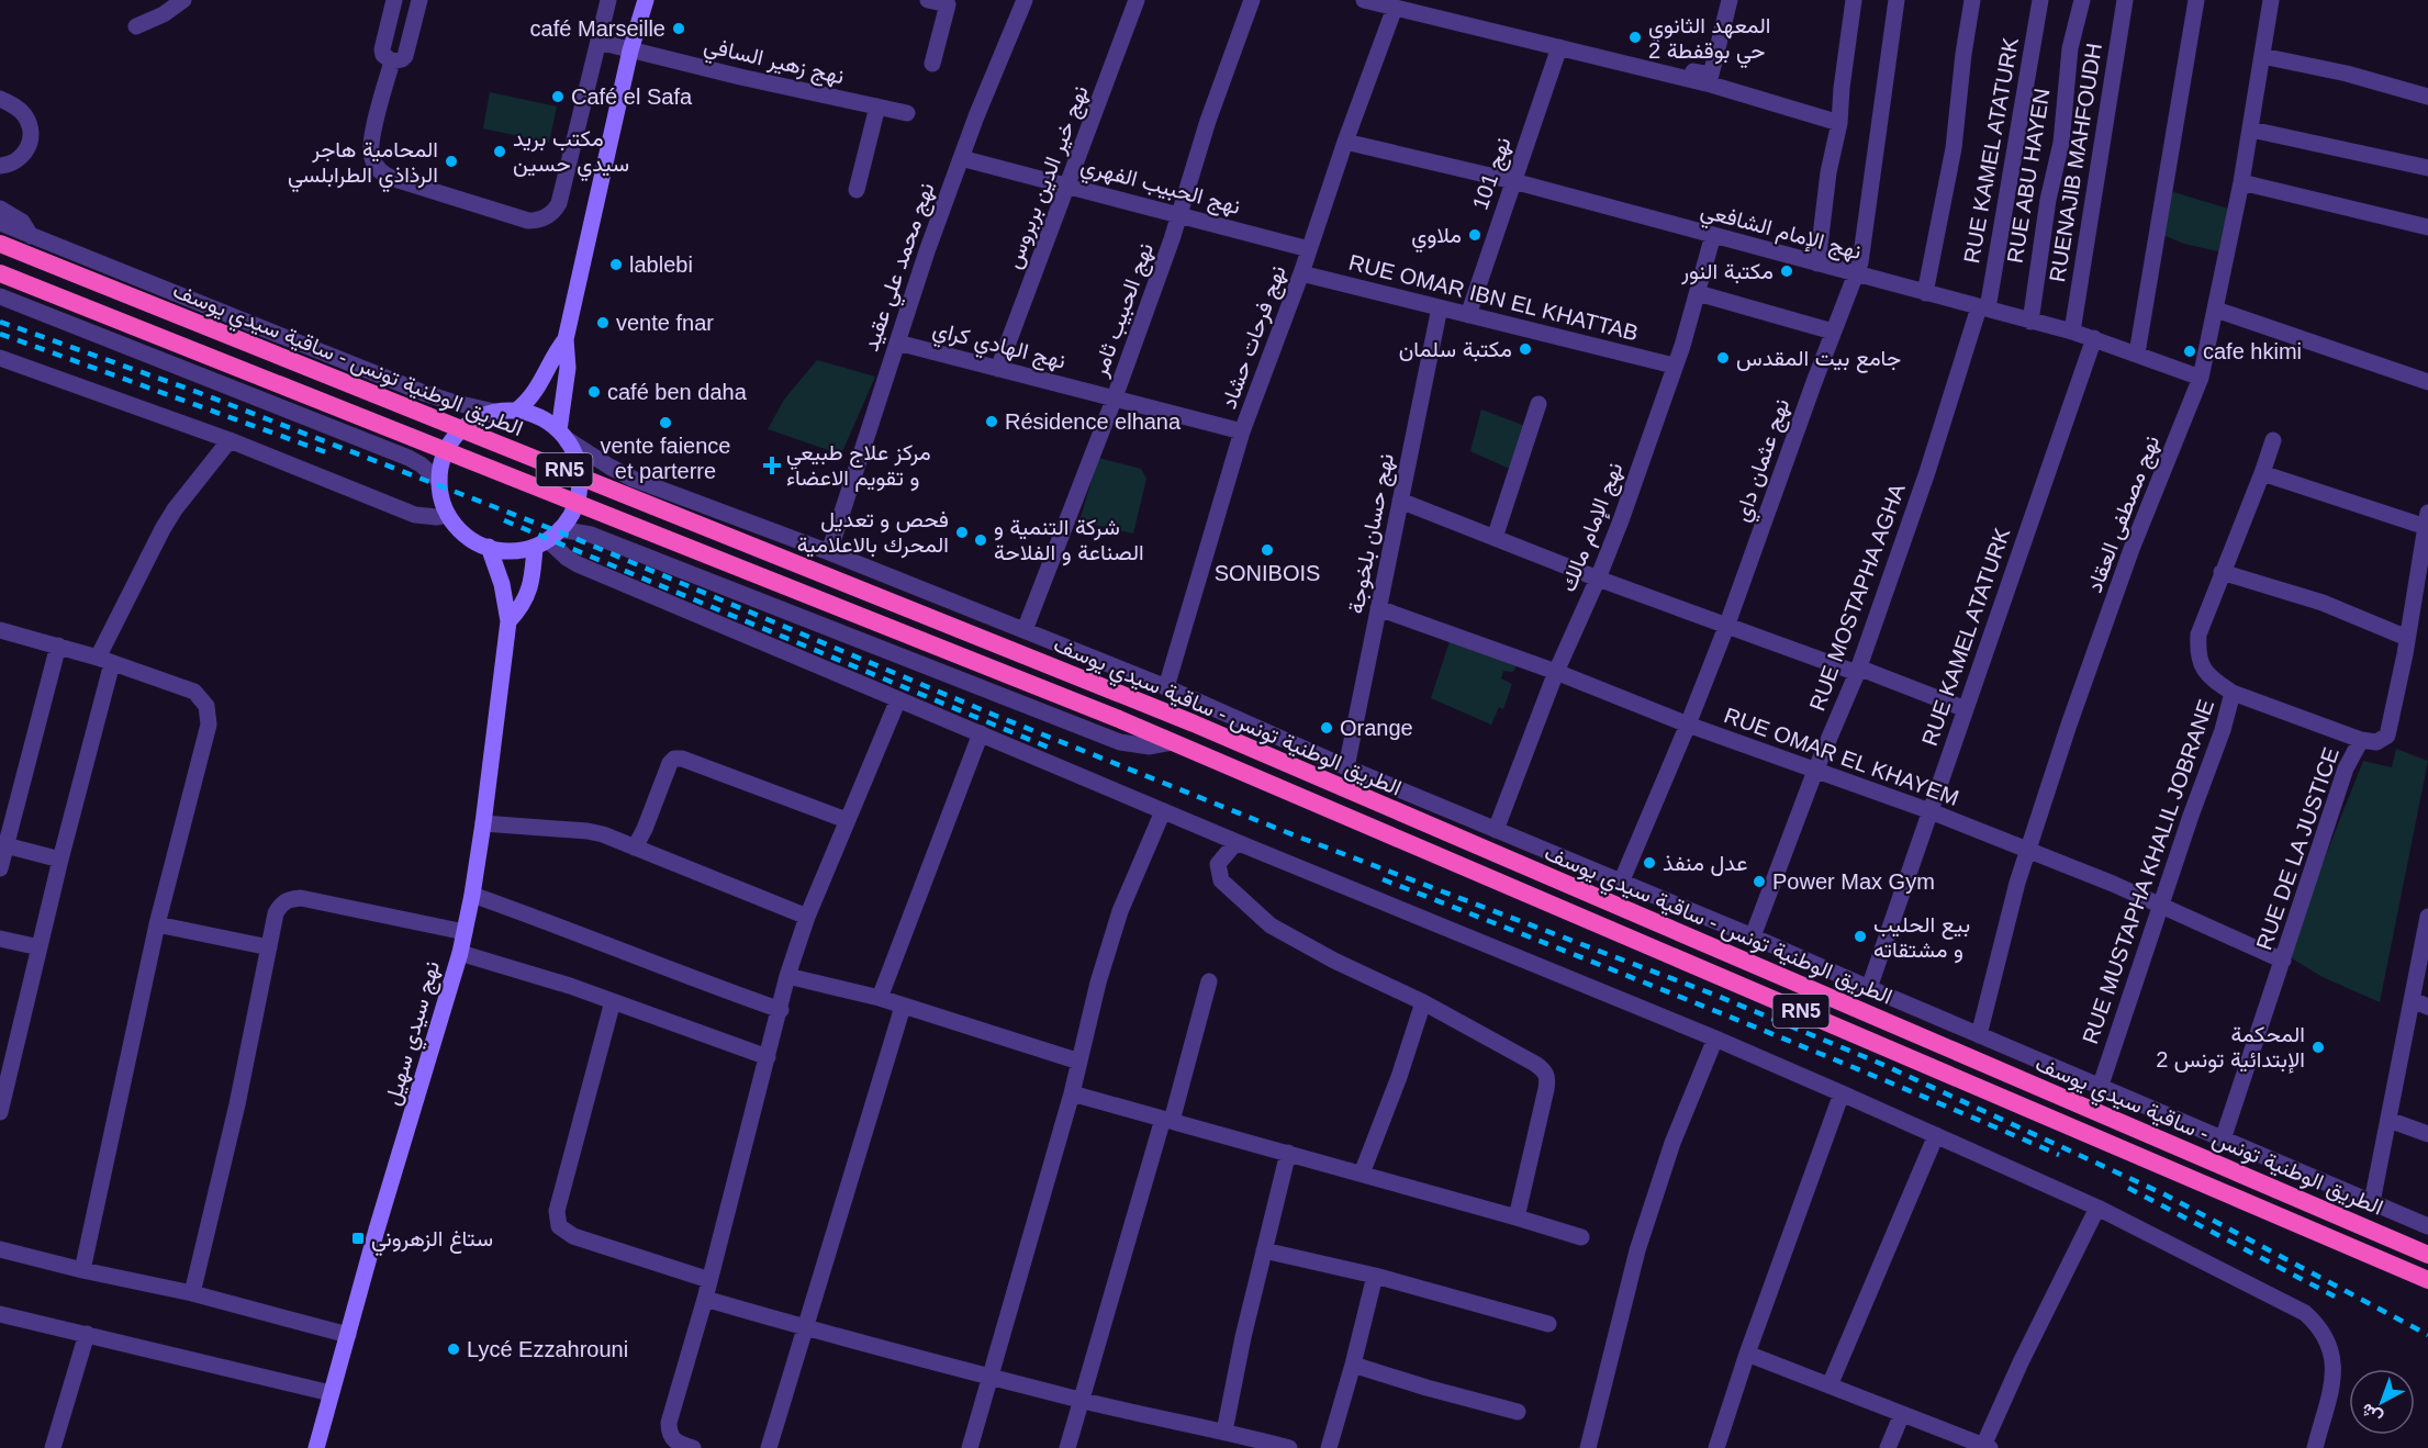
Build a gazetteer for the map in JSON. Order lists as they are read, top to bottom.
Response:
{
  "streets": {
    "highway": ["الطريق الوطنية تونس - ساقية سيدي يوسف", "RN5"],
    "main road": ["نهج سيدي سهيل"],
    "street": [
      "نهج زهير السافي",
      "RUE KAMEL ATATURK",
      "RUENAJIB MAHFOUDH",
      "نهج 101",
      "RUE ABU HAYEN",
      "نهج خير الدين بربروس",
      "نهج الحبيب الفهري",
      "نهج الإمام الشافعي",
      "نهج محمد علي عقيد",
      "RUE OMAR IBN EL KHATTAB",
      "نهج الحبيب ثامر",
      "نهج فرحات حشاد",
      "نهج الهادي كراي",
      "نهج عثمان داي",
      "نهج مصطفى العقاد",
      "نهج الإمام مالك",
      "نهج حسان بلخوجة",
      "RUE MOSTAPHA AGHA",
      "RUE OMAR EL KHAYEM",
      "RUE DE LA JUSTICE",
      "RUE MUSTAPHA KHALIL JOBRANE"
    ]
  },
  "crossings": [
    ["RUE KAMEL ATATURK", "نهج الإمام الشافعي"],
    ["RUE KAMEL ATATURK", "RUE MOSTAPHA AGHA"],
    ["RUE KAMEL ATATURK", "RUE OMAR EL KHAYEM"],
    ["RUENAJIB MAHFOUDH", "نهج الإمام الشافعي"],
    ["نهج 101", "نهج الإمام الشافعي"],
    ["نهج 101", "RUE OMAR IBN EL KHATTAB"],
    ["RUE ABU HAYEN", "نهج الإمام الشافعي"],
    ["نهج خير الدين بربروس", "نهج الحبيب الفهري"],
    ["نهج خير الدين بربروس", "نهج الهادي كراي"],
    ["نهج الحبيب الفهري", "نهج محمد علي عقيد"],
    ["نهج الحبيب الفهري", "نهج الحبيب ثامر"],
    ["نهج الحبيب الفهري", "نهج فرحات حشاد"],
    ["نهج الإمام الشافعي", "نهج فرحات حشاد"],
    ["نهج الإمام الشافعي", "نهج عثمان داي"],
    ["نهج الإمام الشافعي", "نهج مصطفى العقاد"],
    ["نهج الإمام الشافعي", "نهج الإمام مالك"],
    ["نهج الإمام الشافعي", "RUE MOSTAPHA AGHA"],
    ["نهج محمد علي عقيد", "نهج الهادي كراي"],
    ["RUE OMAR IBN EL KHATTAB", "نهج فرحات حشاد"],
    ["RUE OMAR IBN EL KHATTAB", "نهج الإمام مالك"],
    ["RUE OMAR IBN EL KHATTAB", "نهج حسان بلخوجة"],
    ["نهج الحبيب ثامر", "نهج الهادي كراي"],
    ["نهج فرحات حشاد", "نهج الهادي كراي"],
    ["نهج عثمان داي", "RUE OMAR EL KHAYEM"],
    ["نهج مصطفى العقاد", "RUE OMAR EL KHAYEM"],
    ["نهج الإمام مالك", "RUE OMAR EL KHAYEM"],
    ["نهج حسان بلخوجة", "RUE OMAR EL KHAYEM"],
    ["RUE MOSTAPHA AGHA", "RUE OMAR EL KHAYEM"],
    ["RUE OMAR EL KHAYEM", "RUE DE LA JUSTICE"],
    ["RUE OMAR EL KHAYEM", "RUE MUSTAPHA KHALIL JOBRANE"]
  ],
  "places": {
    "other": [
      "café Marseille",
      "المعهد الثانوي حي بوقفطة 2",
      "Café el Safa",
      "مكتب بريد سيدي حسين",
      "المحامية هاجر الرذاذي الطرابلسي",
      "ملاوي",
      "lablebi",
      "مكتبة النور",
      "vente fnar",
      "مكتبة سلمان",
      "cafe hkimi",
      "جامع بيت المقدس",
      "café ben daha",
      "Résidence elhana",
      "vente faience et parterre",
      "فحص و تعديل المحرك بالاعلامية",
      "شركة التنمية و الصناعة و الفلاحة",
      "SONIBOIS",
      "Orange",
      "عدل منفذ",
      "Power Max Gym",
      "بيع الحليب و مشتقاته",
      "المحكمة الإبتدائية تونس 2",
      "Lycé Ezzahrouni"
    ],
    "health": ["مركز علاج طبيعي و تقويم الاعضاء"],
    "transit": ["ستاغ الزهروني"]
  },
  "north": "bottom left"
}
